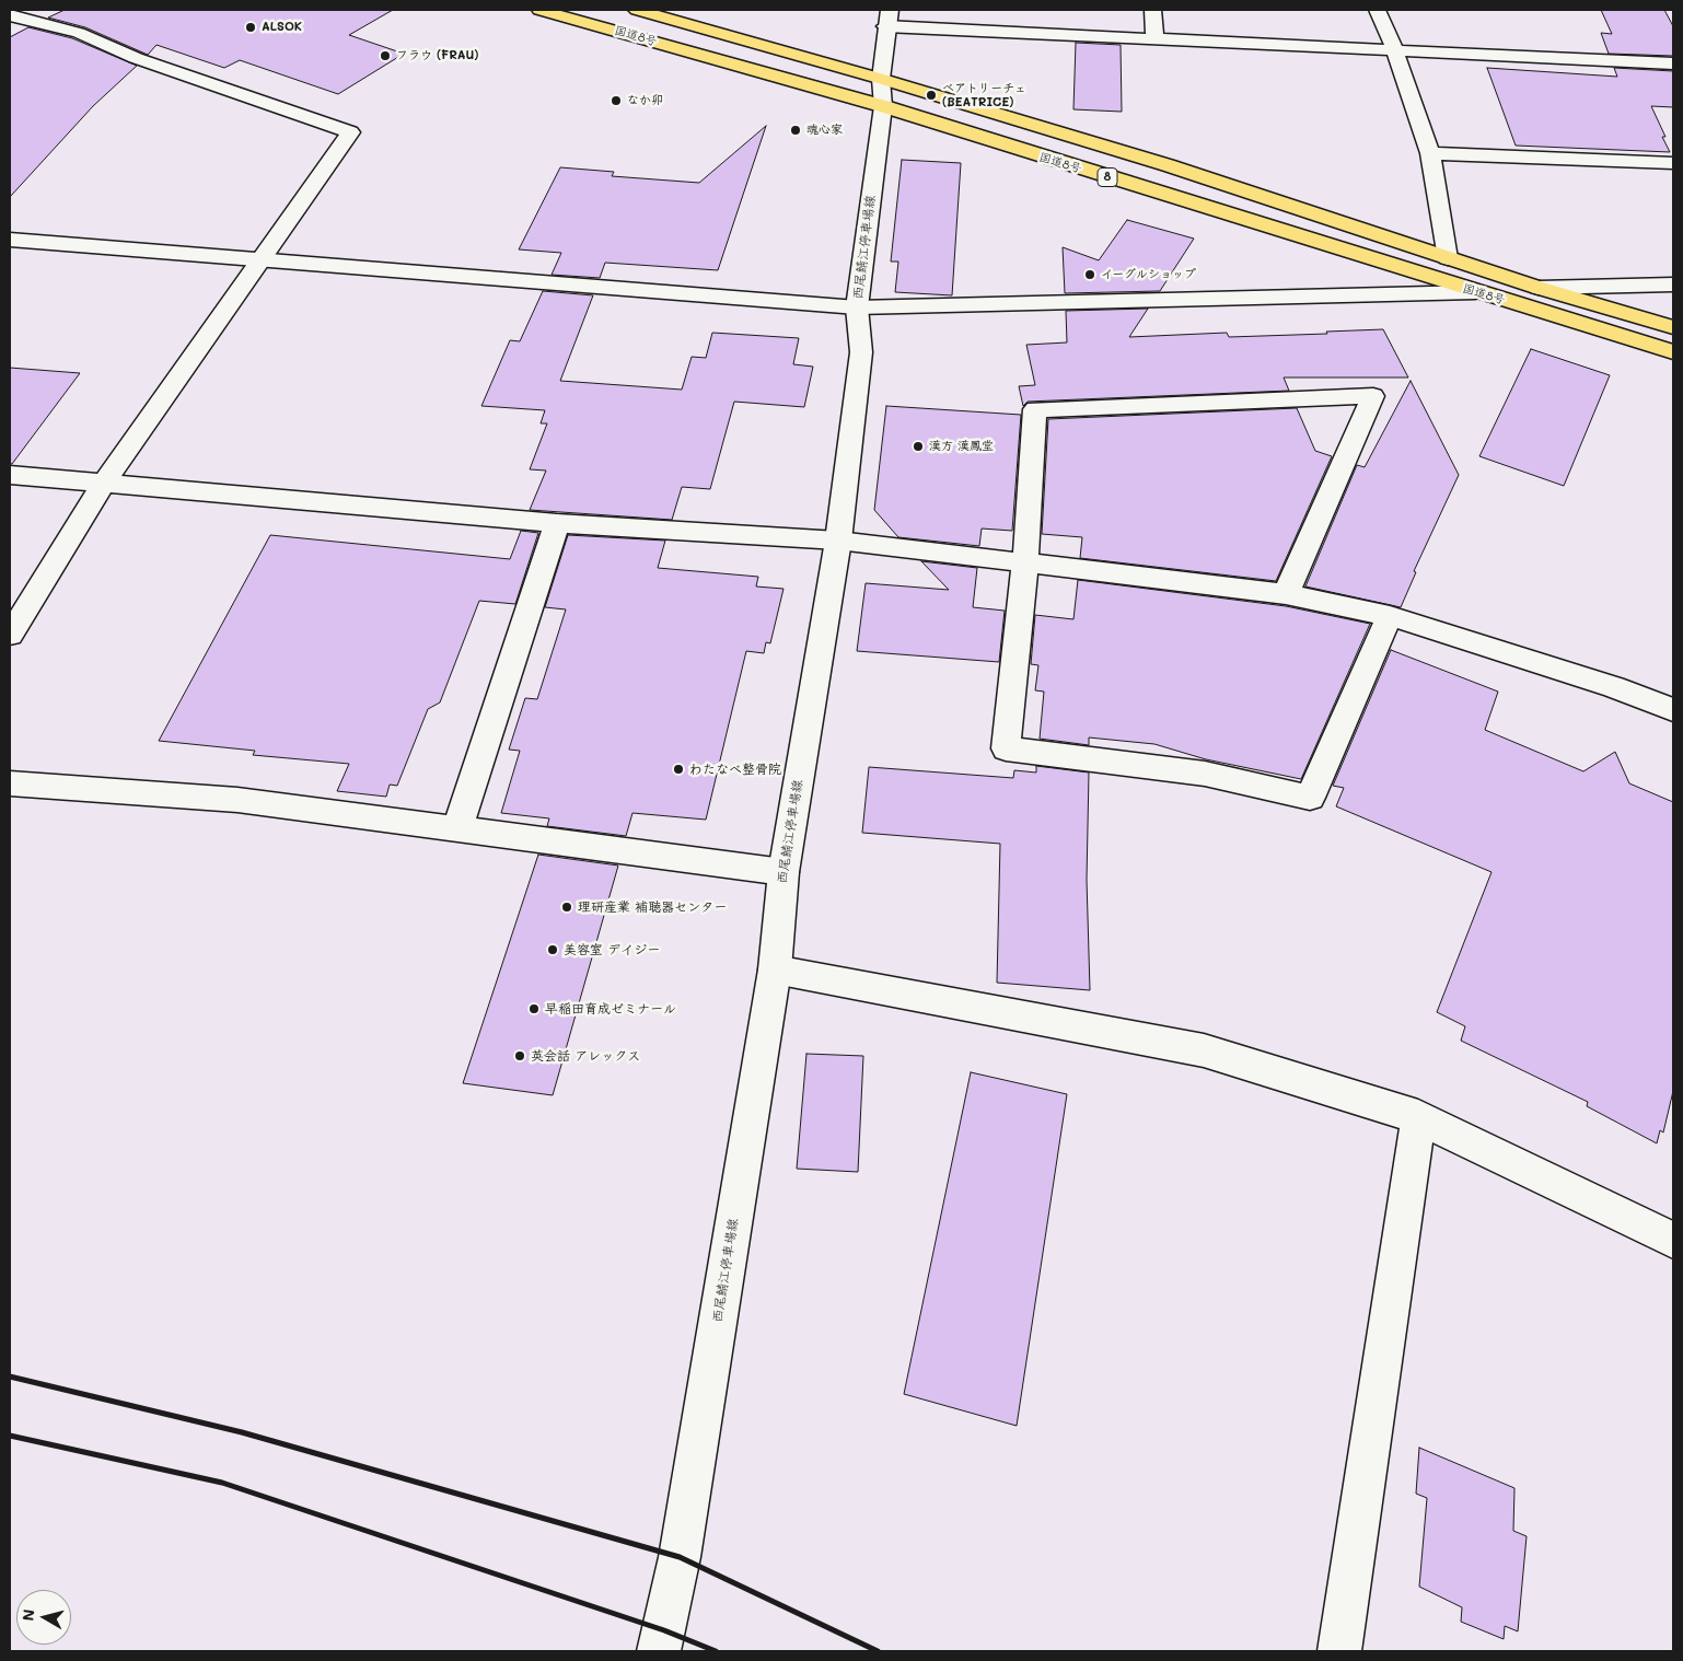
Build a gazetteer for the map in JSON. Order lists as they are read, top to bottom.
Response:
{
  "streets": {
    "highway": ["国道8号", "8"],
    "street": ["西尾鯖江停車場線"]
  },
  "crossings": [
    ["国道8号", "西尾鯖江停車場線"]
  ],
  "places": [
    "ALSOK",
    "フラウ (FRAU)",
    "ベアトリーチェ (BEATRICE)",
    "なか卯",
    "魂心家",
    "イーグルショップ",
    "漢方 漢鳳堂",
    "わたなべ整骨院",
    "理研産業 補聴器センター",
    "美容室 デイジー",
    "早稲田育成ゼミナール",
    "英会話 アレックス"
  ],
  "north": "left"
}
